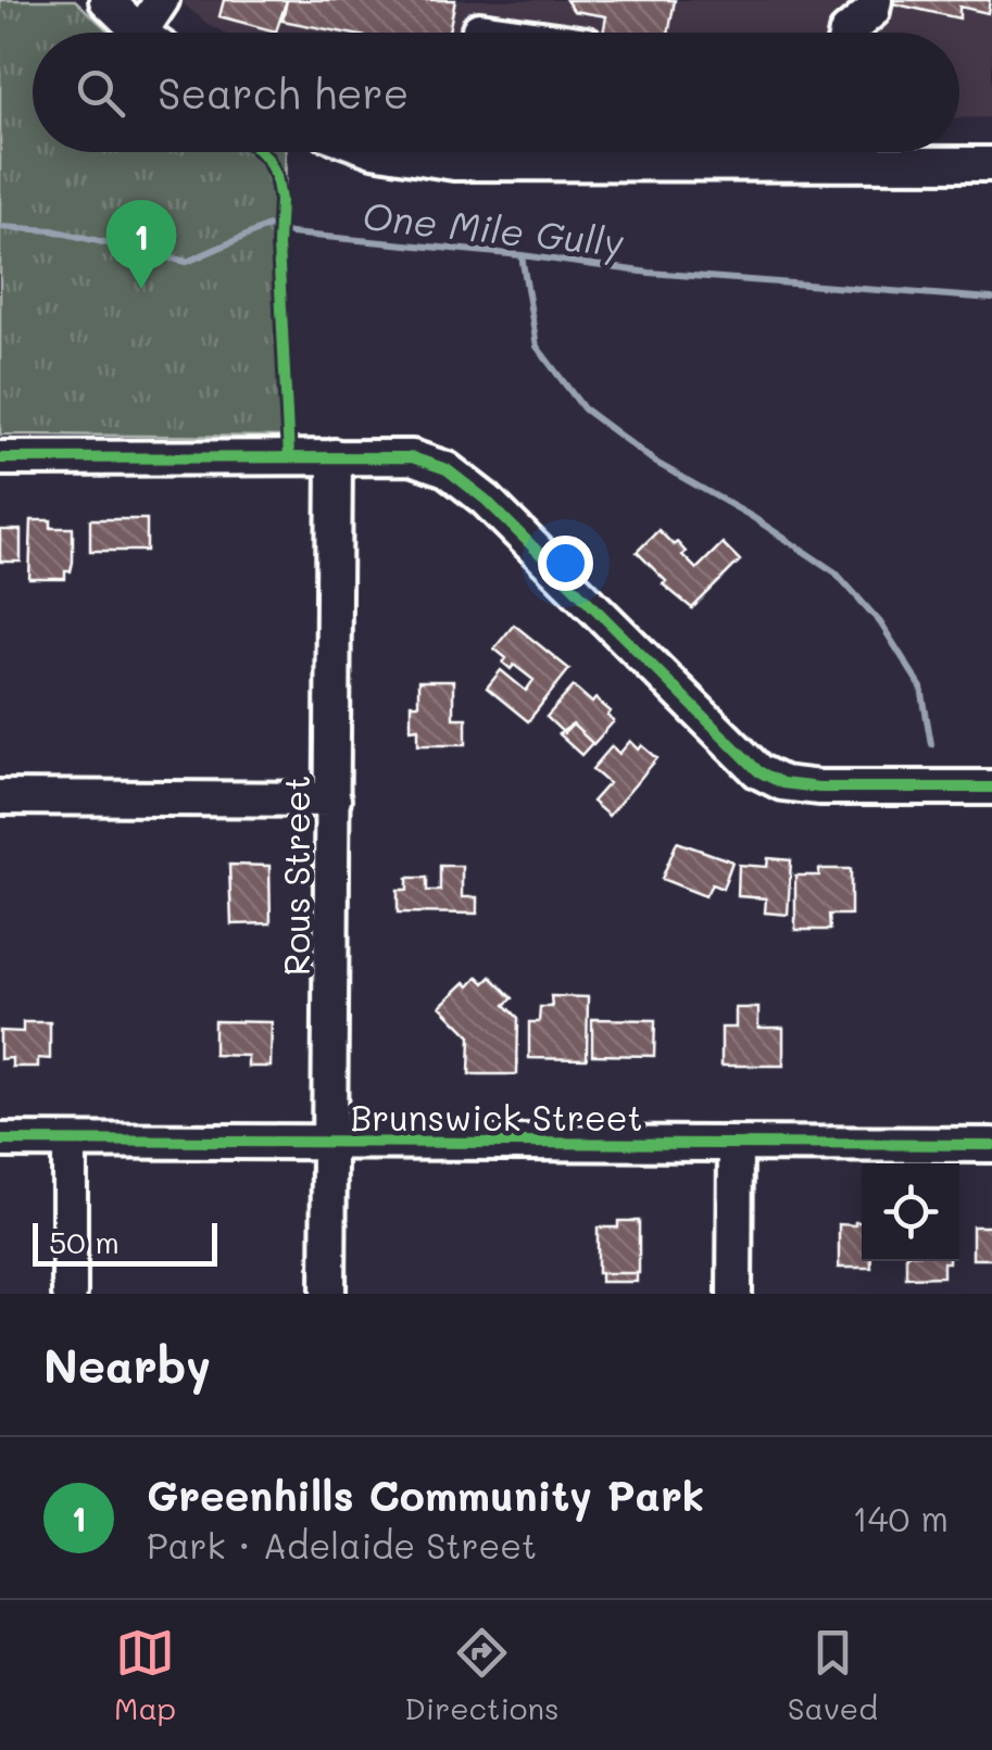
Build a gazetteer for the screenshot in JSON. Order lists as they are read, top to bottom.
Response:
{
  "streets": {
    "street": ["Rous Street", "Brunswick Street"]
  },
  "crossings": [
    ["Rous Street", "Brunswick Street"]
  ],
  "water": ["One Mile Gully"],
  "scale_bar": "50 m",
  "page": {
    "search": "Search here",
    "pins": "1",
    "scale": "50 m",
    "heading": "Nearby",
    "list": [
      {
        "mark": "1",
        "name": "Greenhills Community Park",
        "note": "Park · Adelaide Street",
        "value": "140 m"
      }
    ],
    "nav": ["Map", "Directions", "Saved"]
  }
}
